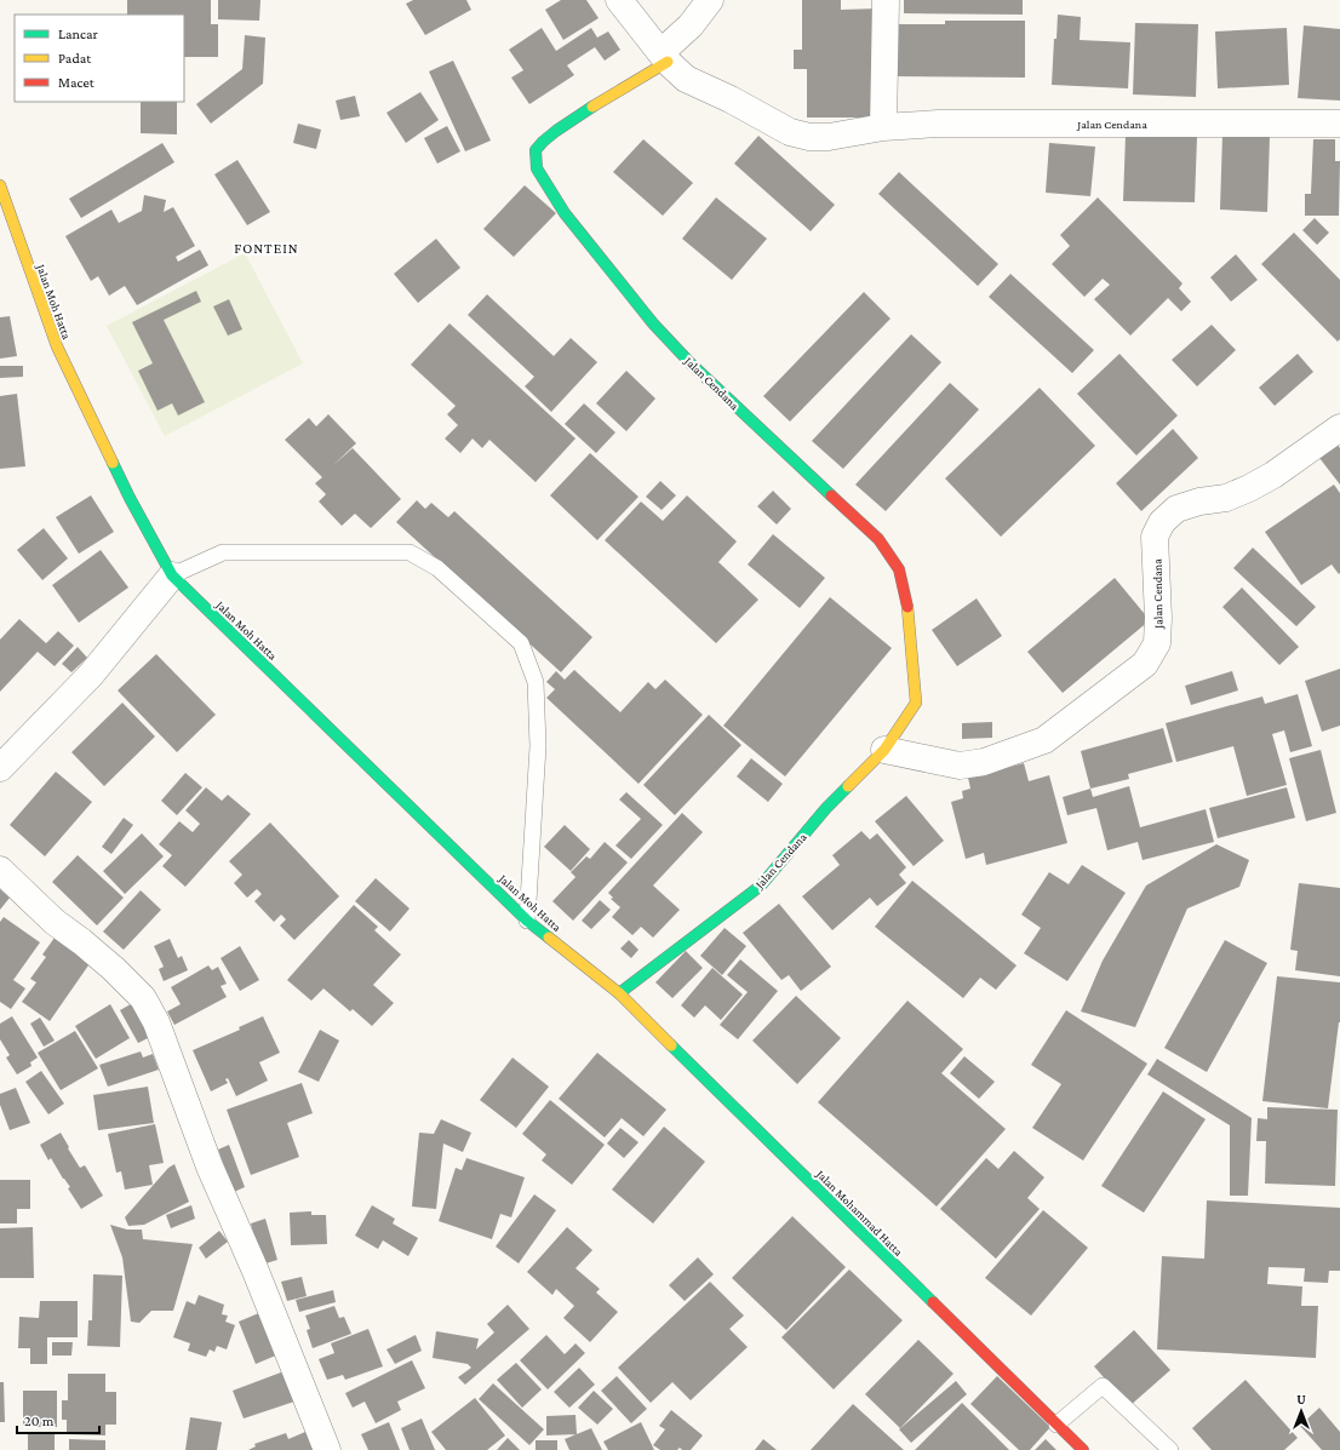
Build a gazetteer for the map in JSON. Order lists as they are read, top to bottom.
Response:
{
  "streets": {
    "main road": ["Jalan Cendana", "Jalan Moh Hatta", "Jalan Mohammad Hatta"]
  },
  "crossings": [
    ["Jalan Cendana", "Jalan Moh Hatta"],
    ["Jalan Cendana", "Jalan Mohammad Hatta"],
    ["Jalan Moh Hatta", "Jalan Mohammad Hatta"]
  ],
  "districts": ["FONTEIN"],
  "legend": ["Lancar", "Padat", "Macet"],
  "scale_bar": "20 m",
  "north": "top"
}
